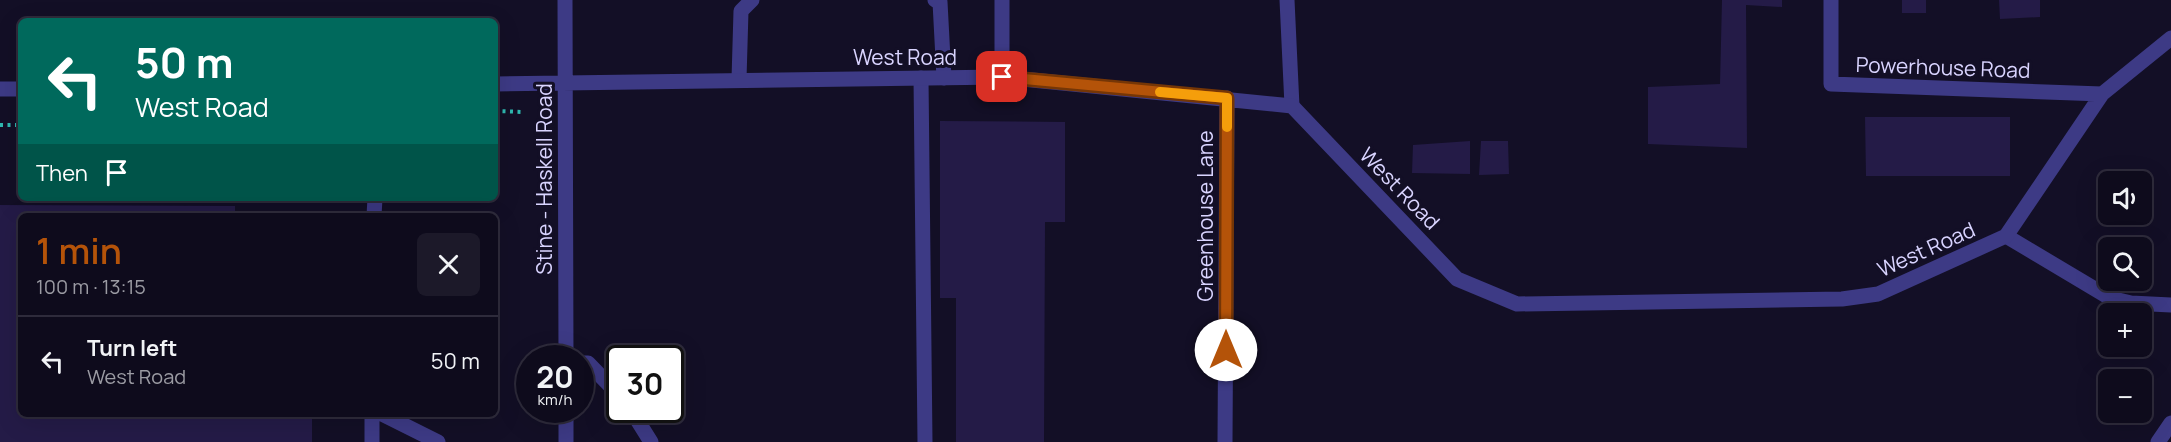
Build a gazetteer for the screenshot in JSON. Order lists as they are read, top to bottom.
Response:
{
  "streets": {
    "street": [
      "West Road",
      "Powerhouse Road",
      "Stine - Haskell Road",
      "Greenhouse Lane"
    ]
  },
  "crossings": [
    ["West Road", "Powerhouse Road"],
    ["West Road", "Stine - Haskell Road"],
    ["West Road", "Greenhouse Lane"]
  ],
  "page": {
    "turn": ["50 m", "West Road"],
    "then": "Then",
    "map_buttons": ["+", "−"],
    "heading": ["1 min", "100 m · 13:15"],
    "list": [
      {
        "name": "Turn left",
        "note": "West Road",
        "value": "50 m"
      }
    ],
    "speed": "20 km/h",
    "limit": "30"
  }
}
